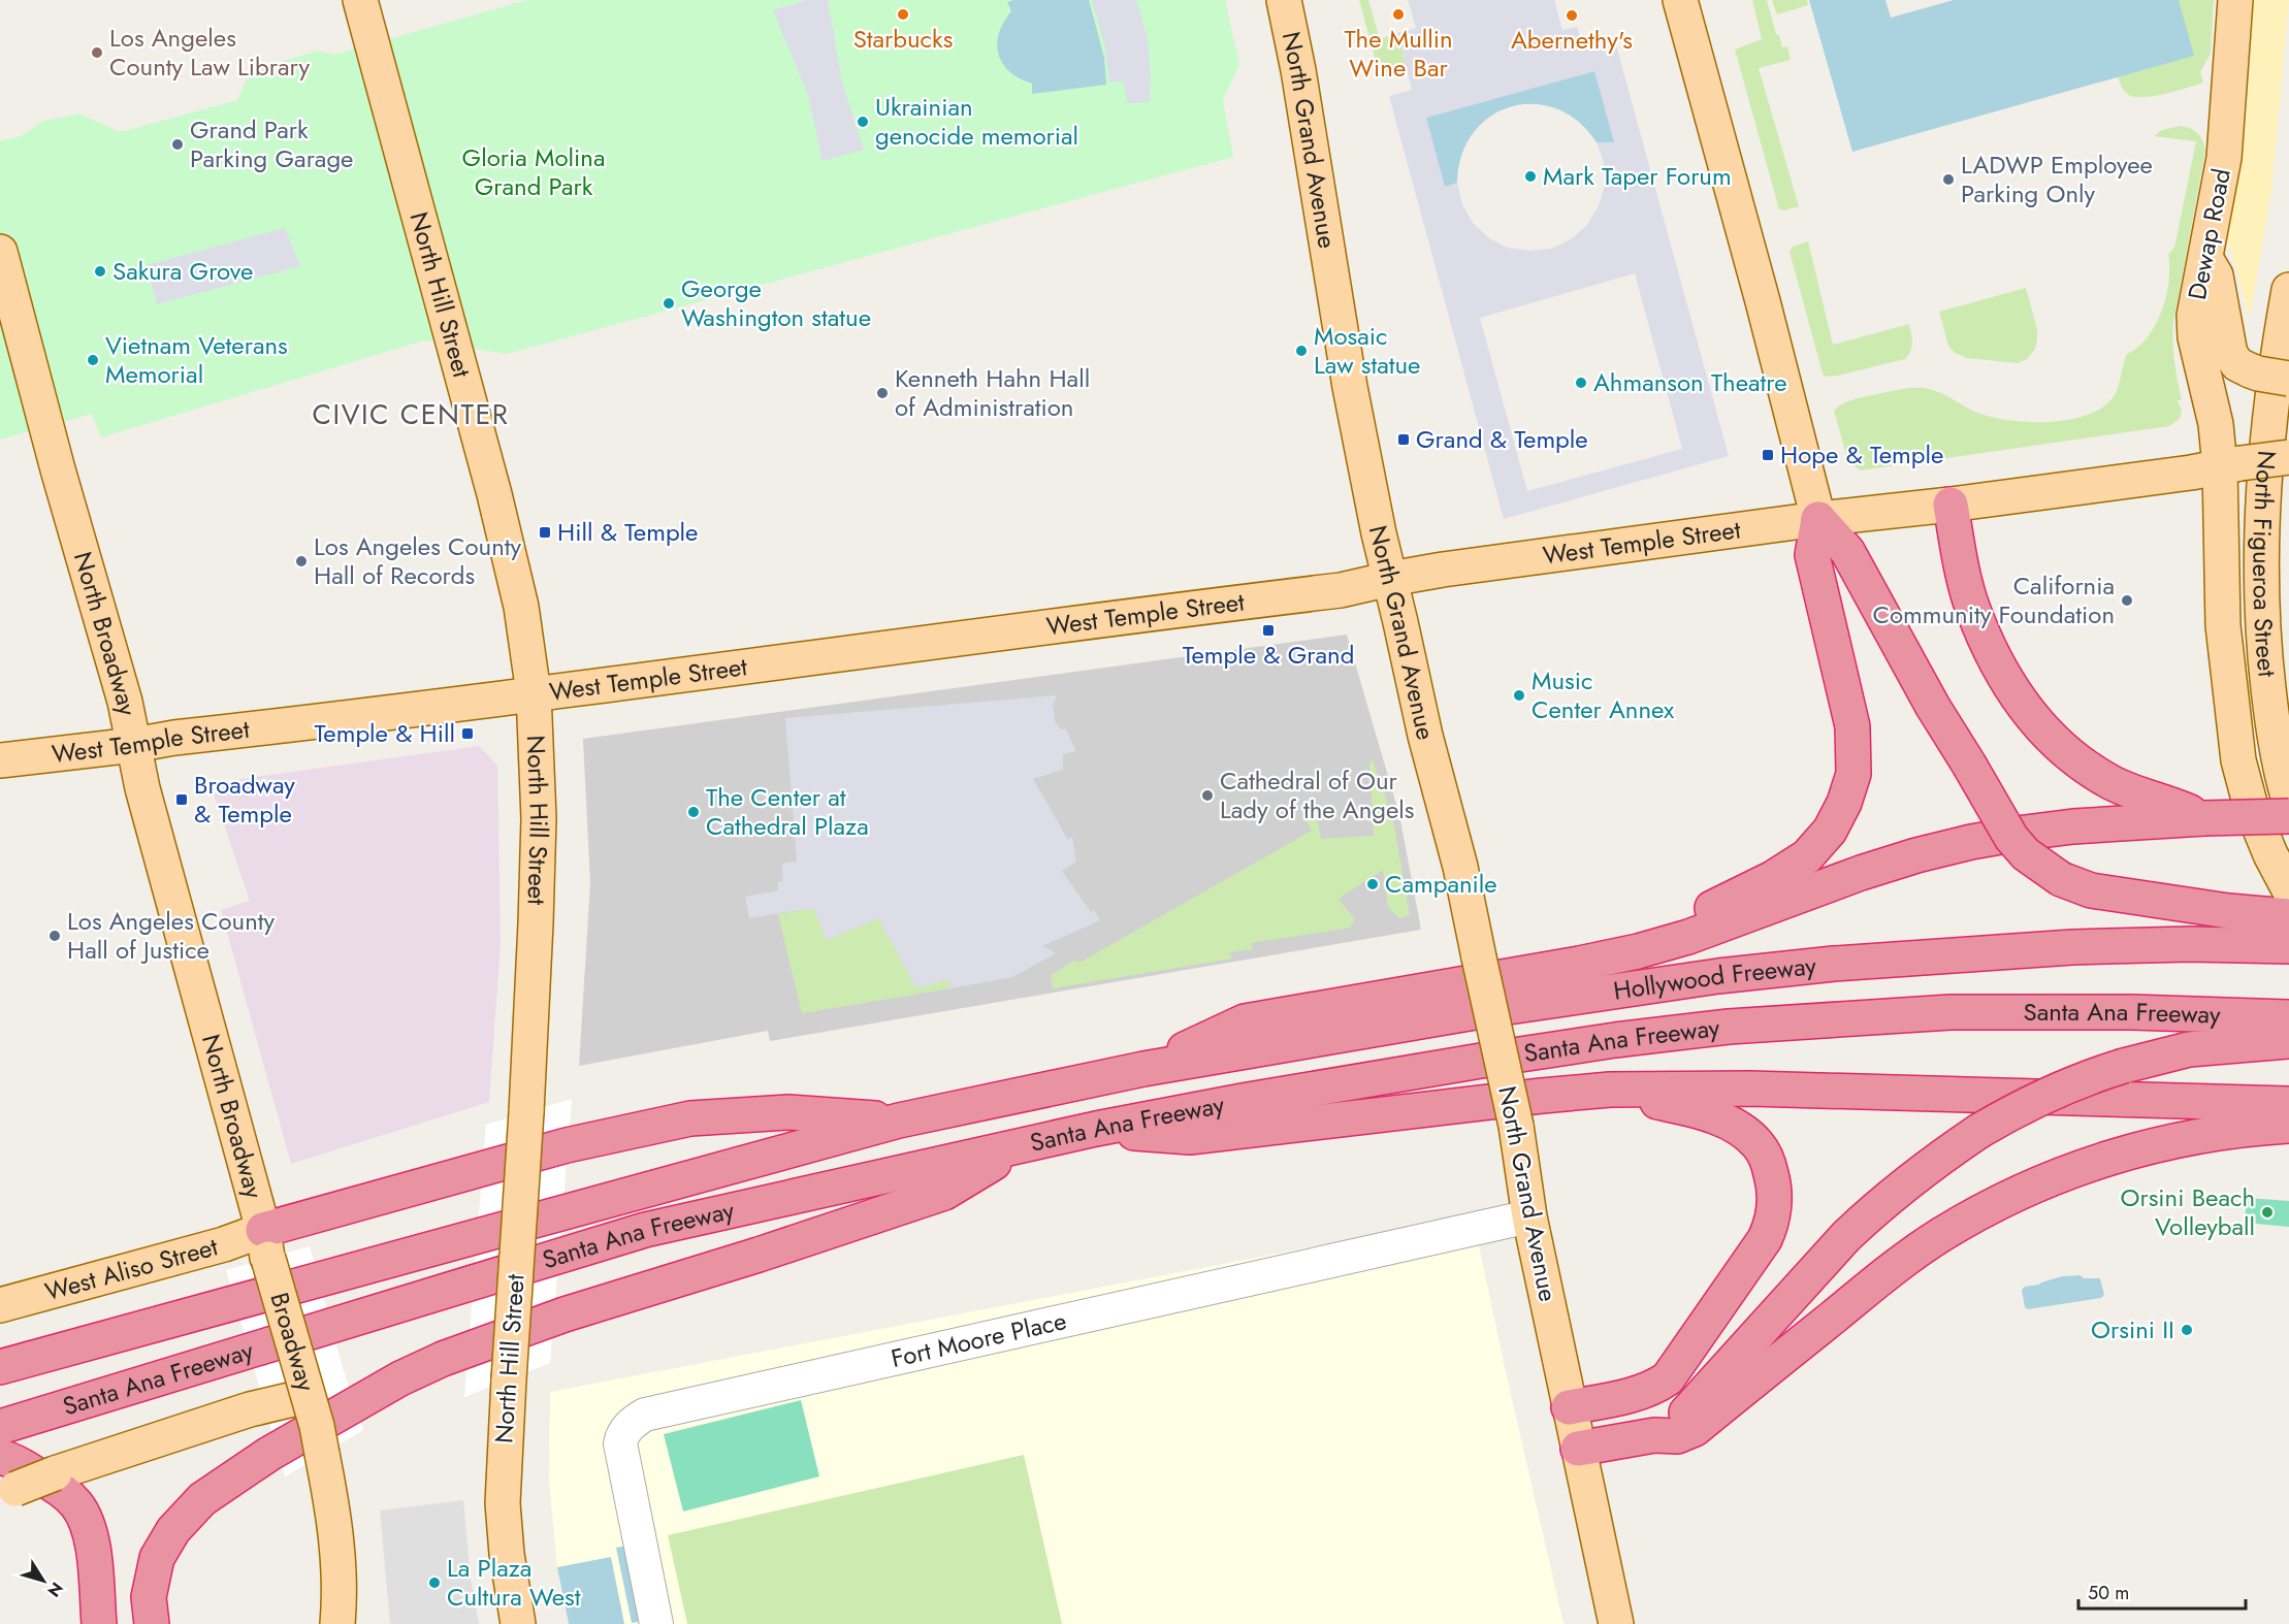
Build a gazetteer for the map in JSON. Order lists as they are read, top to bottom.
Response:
{
  "streets": {
    "highway": ["Hollywood Freeway", "Santa Ana Freeway"],
    "main road": [
      "North Grand Avenue",
      "Dewap Road",
      "North Hill Street",
      "West Temple Street",
      "North Figueroa Street",
      "North Broadway",
      "West Aliso Street",
      "Broadway"
    ],
    "street": ["Fort Moore Place"]
  },
  "crossings": [
    ["North Grand Avenue", "West Temple Street"],
    ["North Grand Avenue", "Fort Moore Place"],
    ["Dewap Road", "West Temple Street"],
    ["North Hill Street", "West Temple Street"],
    ["West Temple Street", "North Broadway"],
    ["North Broadway", "West Aliso Street"],
    ["North Broadway", "Broadway"],
    ["Hollywood Freeway", "Santa Ana Freeway"],
    ["West Aliso Street", "Broadway"]
  ],
  "districts": ["CIVIC CENTER"],
  "parks": ["Gloria Molina Grand Park"],
  "places": {
    "other": [
      "Starbucks",
      "The Mullin Wine Bar",
      "Abernethy's",
      "Los Angeles County Law Library",
      "Ukrainian genocide memorial",
      "Grand Park Parking Garage",
      "Mark Taper Forum",
      "LADWP Employee Parking Only",
      "Sakura Grove",
      "George Washington statue",
      "Mosaic Law statue",
      "Vietnam Veterans Memorial",
      "Ahmanson Theatre",
      "Kenneth Hahn Hall of Administration",
      "Los Angeles County Hall of Records",
      "California Community Foundation",
      "Music Center Annex",
      "Cathedral of Our Lady of the Angels",
      "The Center at Cathedral Plaza",
      "Campanile",
      "Los Angeles County Hall of Justice",
      "Orsini Beach Volleyball",
      "Orsini II",
      "La Plaza Cultura West"
    ],
    "transit": [
      "Grand & Temple",
      "Hope & Temple",
      "Hill & Temple",
      "Temple & Grand",
      "Temple & Hill",
      "Broadway & Temple"
    ]
  },
  "scale_bar": "50 m",
  "north": "bottom right"
}
